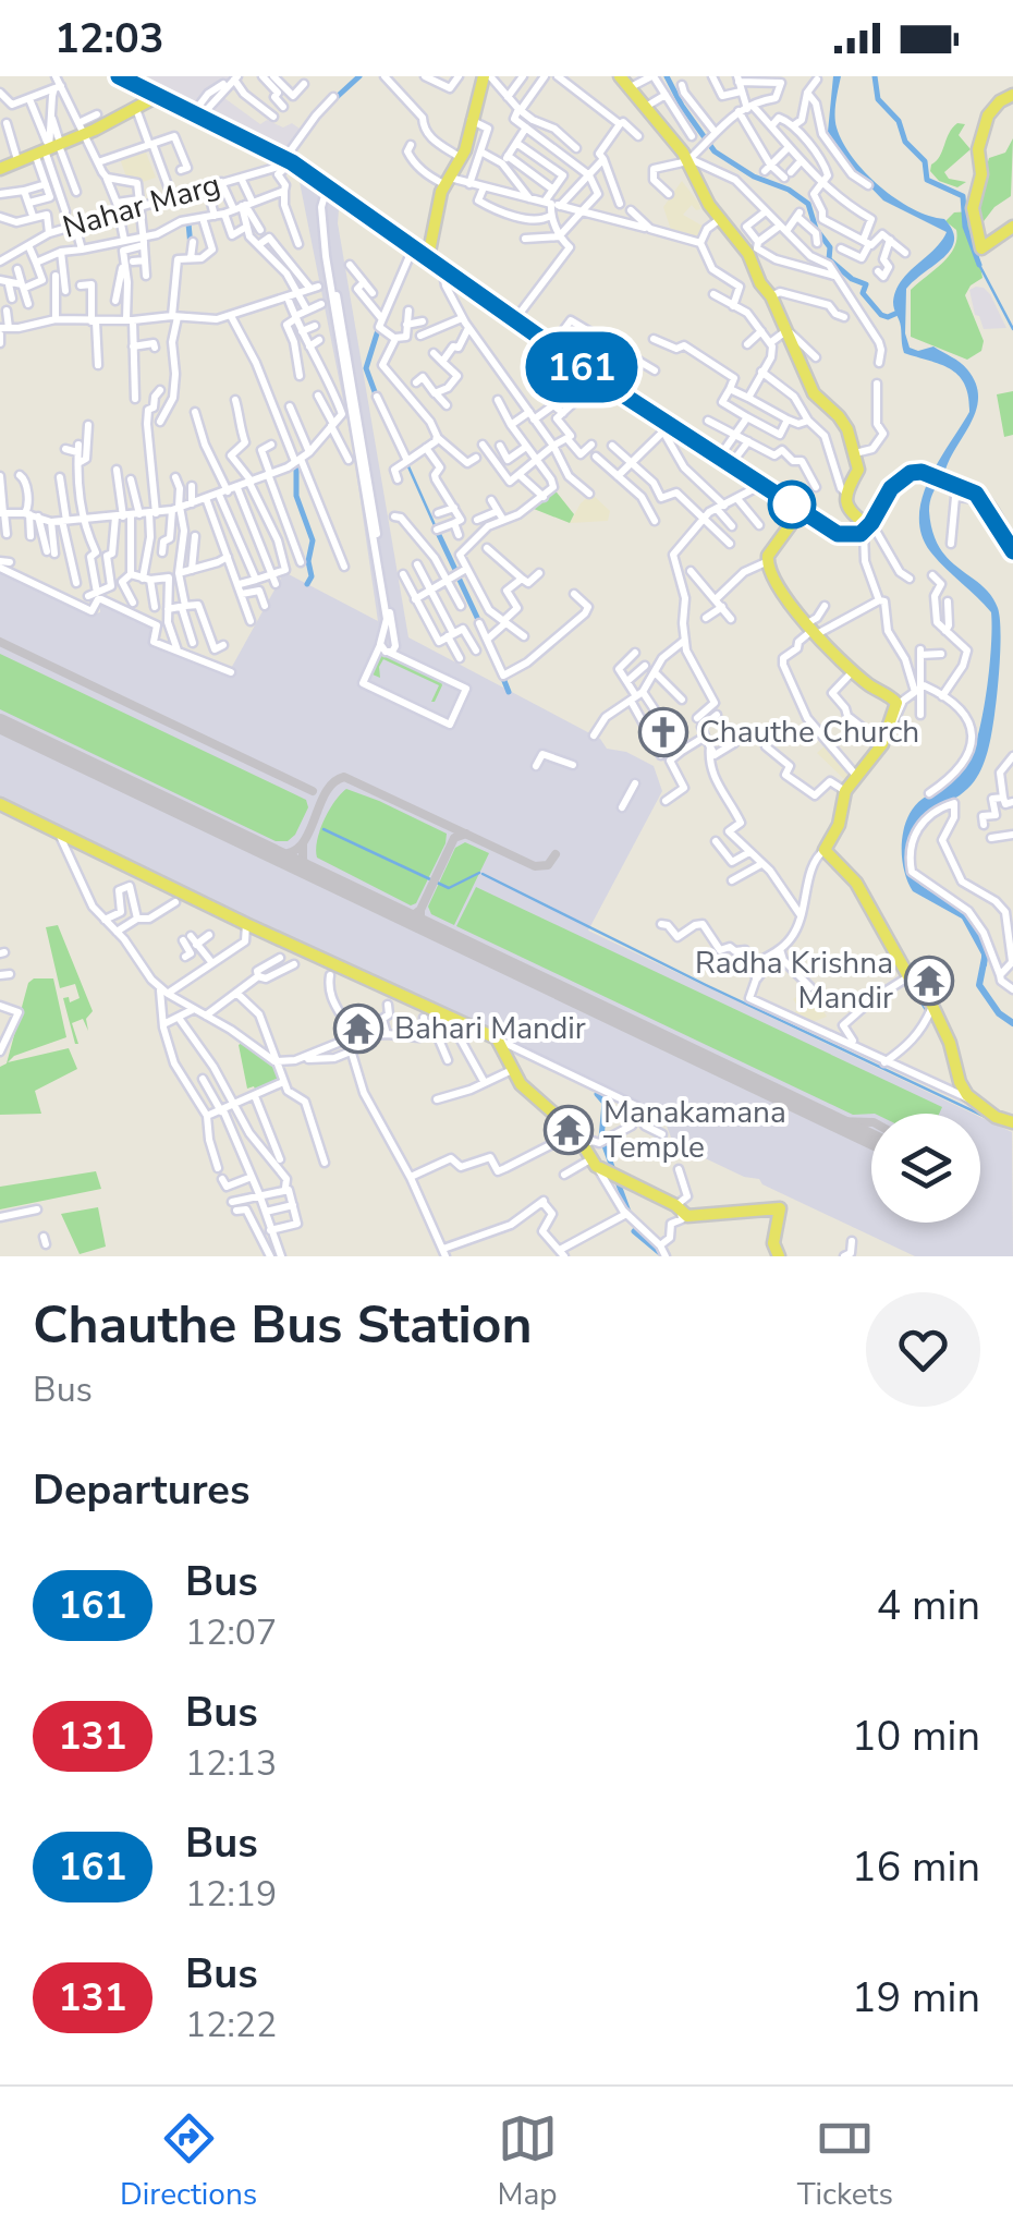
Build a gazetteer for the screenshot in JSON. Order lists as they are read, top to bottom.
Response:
{
  "streets": {
    "street": ["Nahar Marg"]
  },
  "places": {
    "church": ["Chauthe Church"],
    "temple": ["Radha Krishna Mandir", "Bahari Mandir", "Manakamana Temple"]
  },
  "lines": ["bus line 161"],
  "page": {
    "status": "12:03",
    "on_map": "161",
    "heading": [
      ["Chauthe Bus Station", "Bus"],
      "Departures"
    ],
    "list": [
      {
        "mark": "161",
        "name": "Bus",
        "note": "12:07",
        "value": "4 min"
      },
      {
        "mark": "131",
        "name": "Bus",
        "note": "12:13",
        "value": "10 min"
      },
      {
        "mark": "161",
        "name": "Bus",
        "note": "12:19",
        "value": "16 min"
      },
      {
        "mark": "131",
        "name": "Bus",
        "note": "12:22",
        "value": "19 min"
      }
    ],
    "tabs": ["Directions", "Map", "Tickets"]
  }
}
